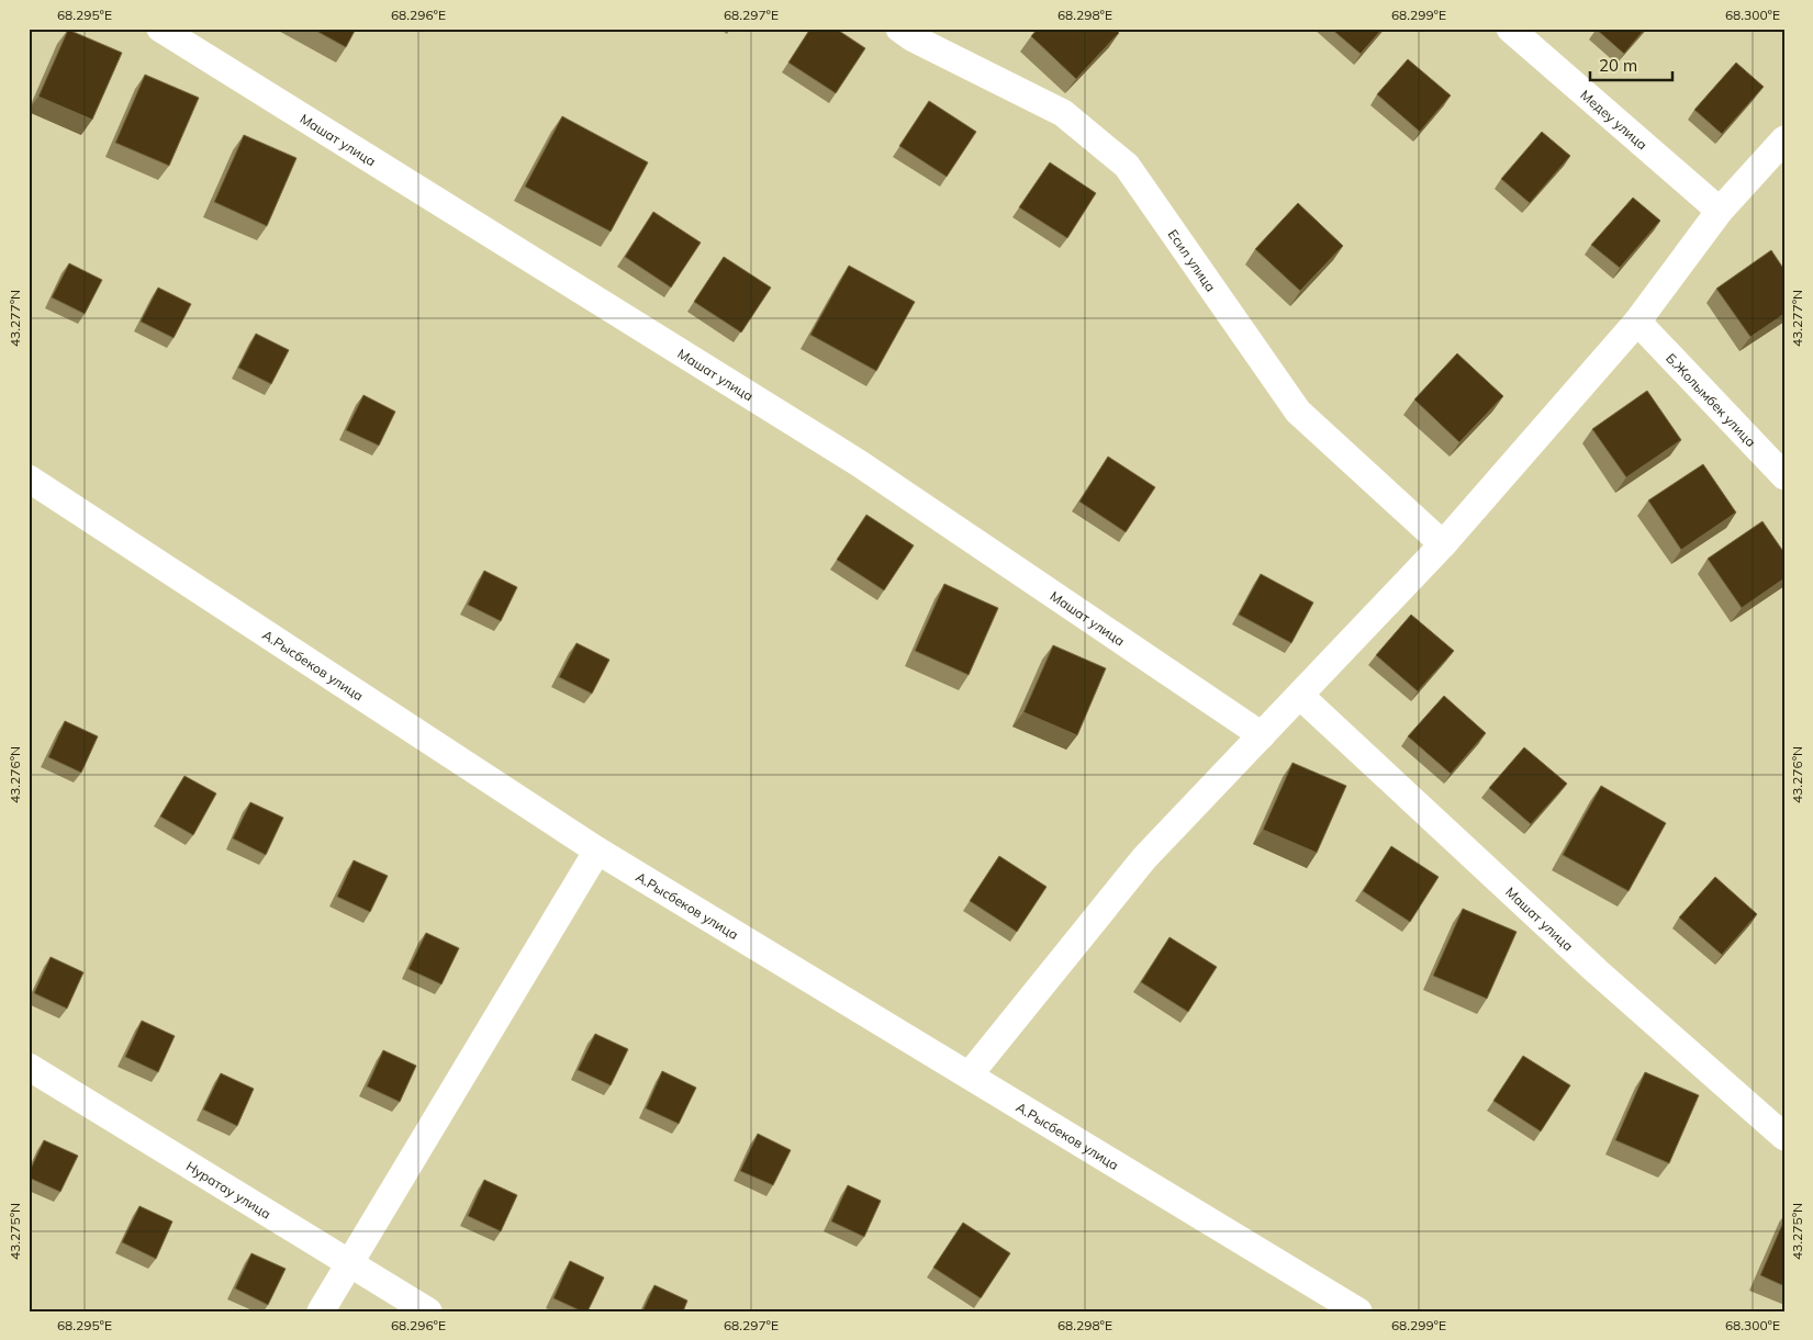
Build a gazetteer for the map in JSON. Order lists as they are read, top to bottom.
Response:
{
  "streets": {
    "street": [
      "Медеу улица",
      "Машат улица",
      "Есил улица",
      "Б.Жолымбек улица",
      "А.Рысбеков улица",
      "Нуратау улица"
    ]
  },
  "scale_bar": "20 m",
  "coordinates": [
    "68.295°E",
    "68.296°E",
    "68.297°E",
    "68.298°E",
    "68.299°E",
    "68.300°E",
    "43.277°N",
    "43.276°N",
    "43.275°N"
  ]
}
